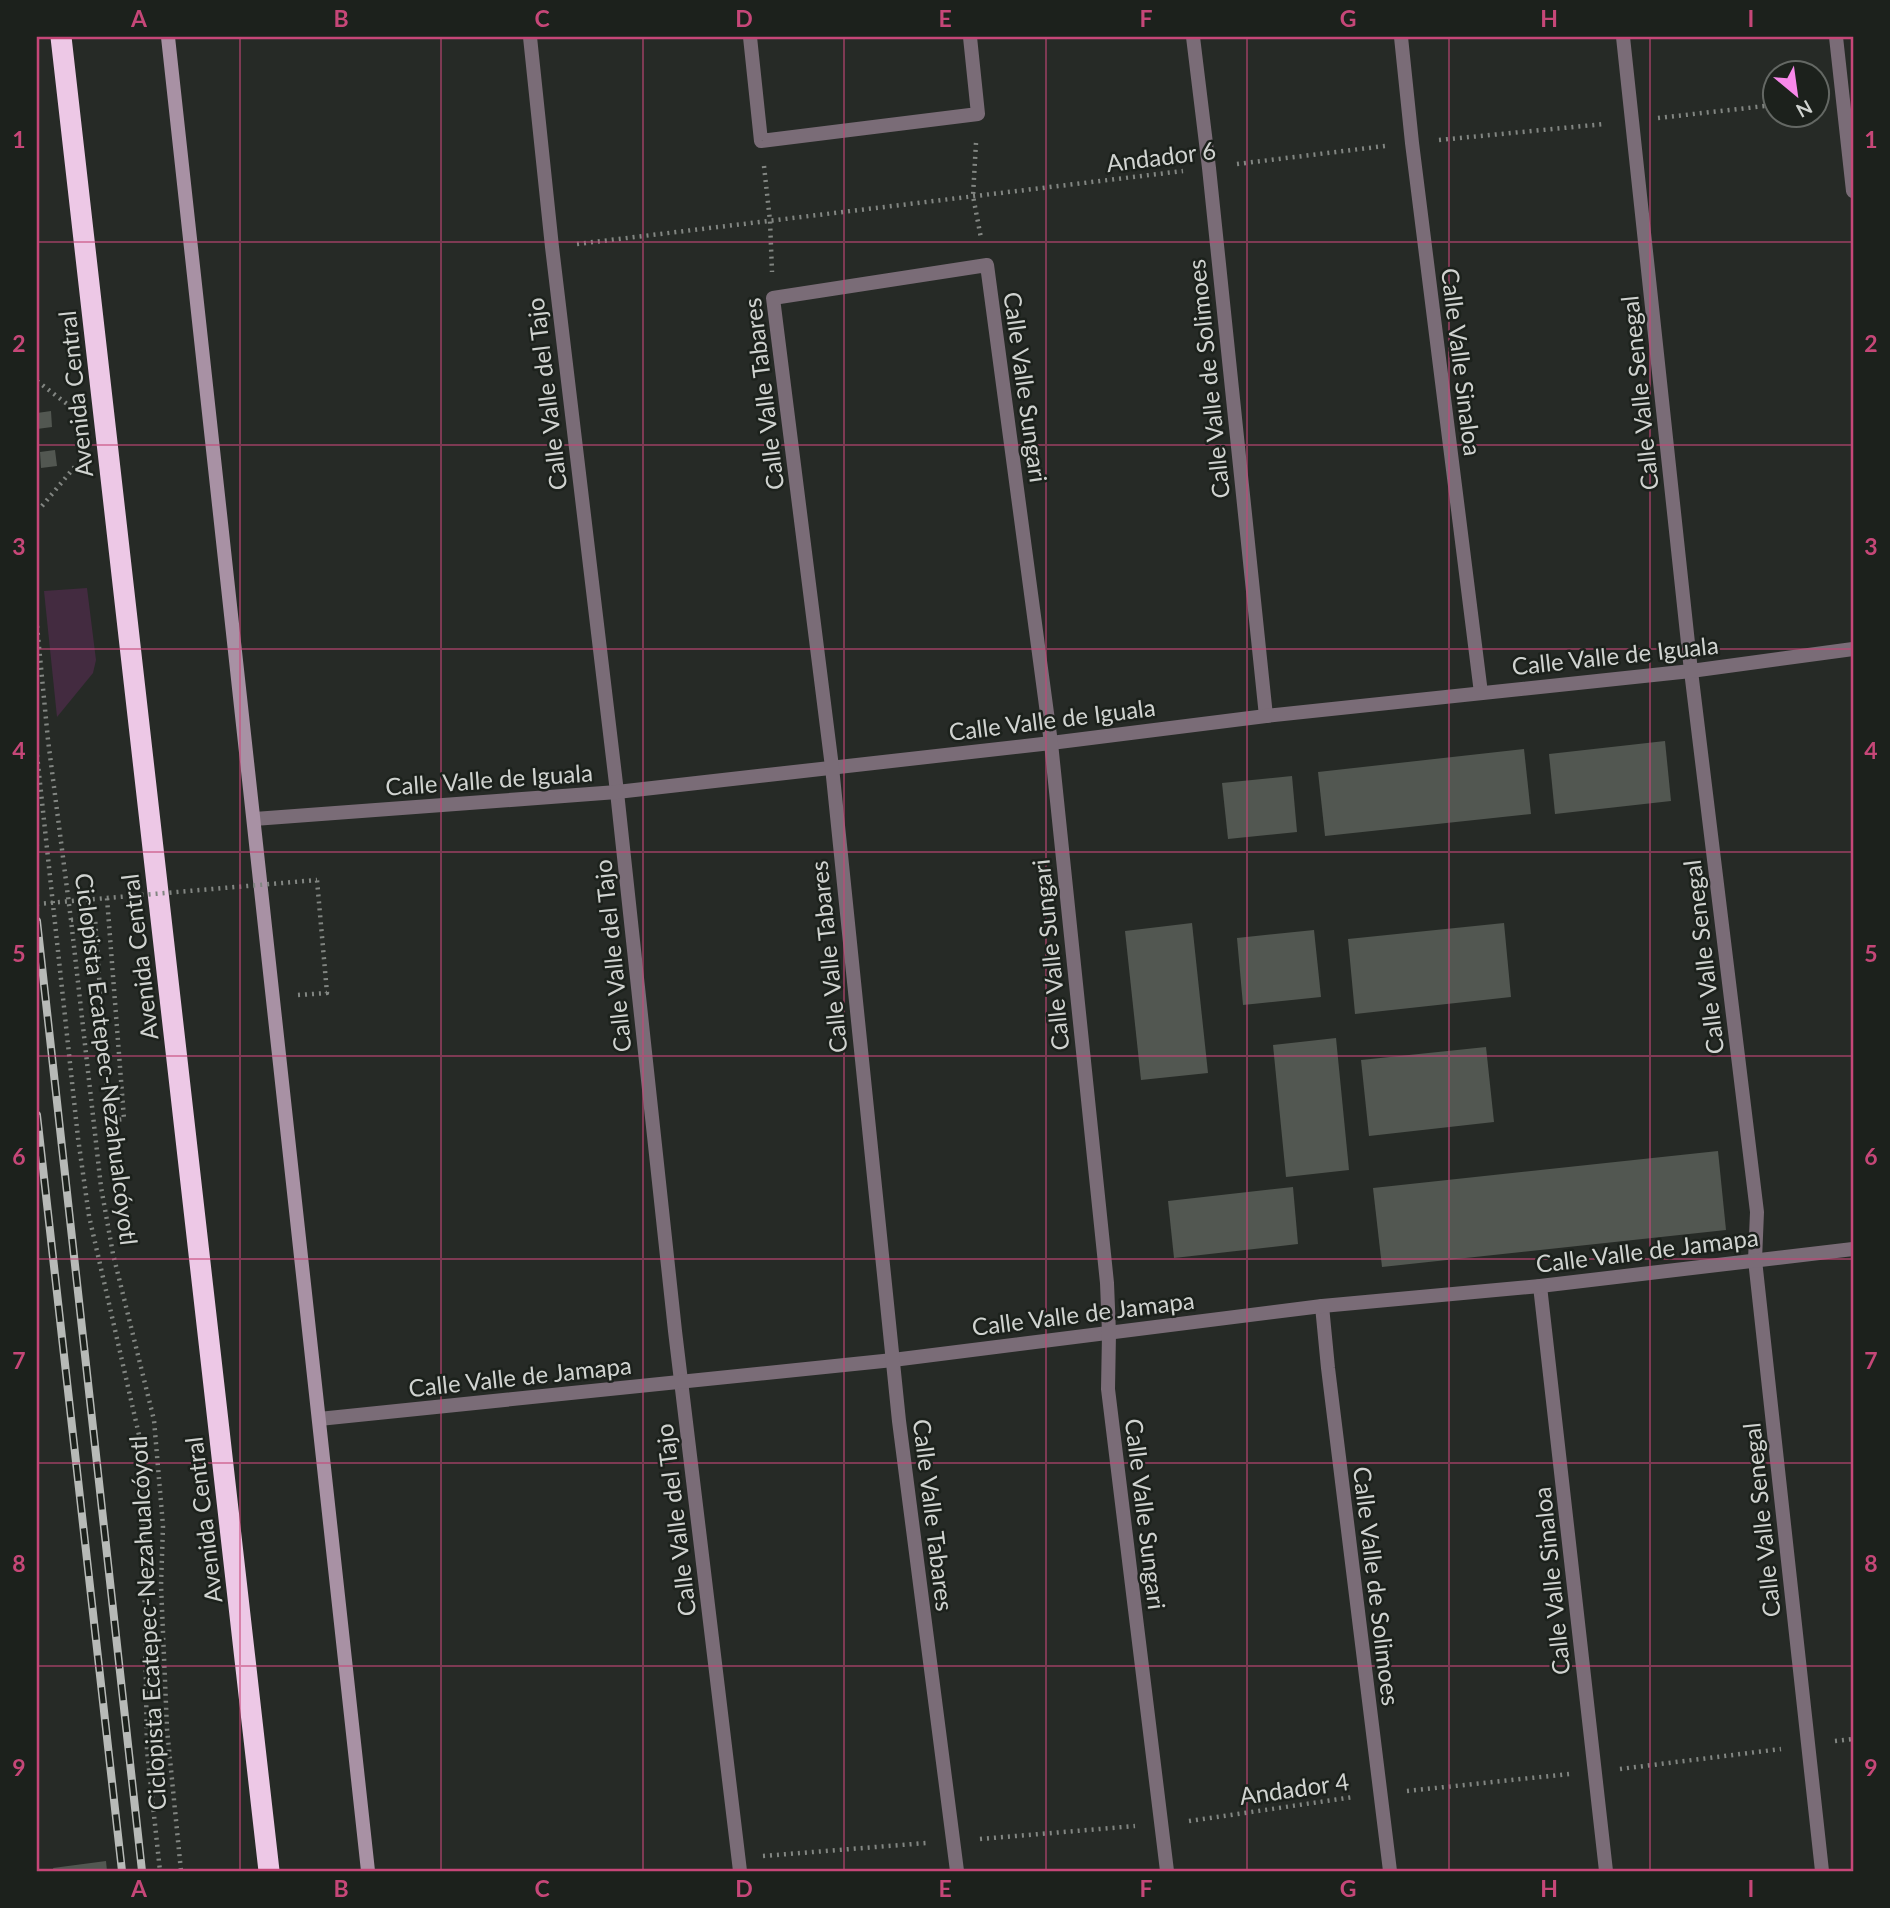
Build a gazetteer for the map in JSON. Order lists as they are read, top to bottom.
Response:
{
  "streets": {
    "highway": ["Avenida Central"],
    "street": [
      "Calle Valle Sinaloa",
      "Calle Valle de Solimoes",
      "Calle Valle Sungari",
      "Calle Valle Senegal",
      "Calle Valle del Tajo",
      "Calle Valle Tabares",
      "Calle Valle de Iguala",
      "Calle Valle de Jamapa"
    ],
    "path": ["Andador 6", "Ciclopista Ecatepec-Nezahualcóyotl", "Andador 4"]
  },
  "crossings": [
    ["Andador 6", "Calle Valle Sinaloa"],
    ["Andador 6", "Calle Valle de Solimoes"],
    ["Andador 6", "Calle Valle Sungari"],
    ["Andador 6", "Calle Valle Senegal"],
    ["Andador 6", "Calle Valle del Tajo"],
    ["Andador 6", "Calle Valle Tabares"],
    ["Calle Valle Sinaloa", "Calle Valle de Iguala"],
    ["Calle Valle Sinaloa", "Calle Valle de Jamapa"],
    ["Calle Valle Sinaloa", "Andador 4"],
    ["Calle Valle de Solimoes", "Calle Valle de Iguala"],
    ["Calle Valle de Solimoes", "Calle Valle de Jamapa"],
    ["Calle Valle de Solimoes", "Andador 4"],
    ["Calle Valle Sungari", "Calle Valle de Iguala"],
    ["Calle Valle Sungari", "Calle Valle de Jamapa"],
    ["Calle Valle Sungari", "Andador 4"],
    ["Calle Valle Senegal", "Calle Valle de Iguala"],
    ["Calle Valle Senegal", "Calle Valle de Jamapa"],
    ["Calle Valle Senegal", "Andador 4"],
    ["Calle Valle del Tajo", "Calle Valle de Iguala"],
    ["Calle Valle del Tajo", "Calle Valle de Jamapa"],
    ["Calle Valle del Tajo", "Andador 4"],
    ["Calle Valle Tabares", "Calle Valle de Iguala"],
    ["Calle Valle Tabares", "Calle Valle de Jamapa"],
    ["Calle Valle Tabares", "Andador 4"]
  ],
  "north": "bottom right",
  "grid": {
    "columns": [
      "A",
      "B",
      "C",
      "D",
      "E",
      "F",
      "G",
      "H",
      "I"
    ],
    "rows": [
      "1",
      "2",
      "3",
      "4",
      "5",
      "6",
      "7",
      "8",
      "9"
    ]
  }
}
